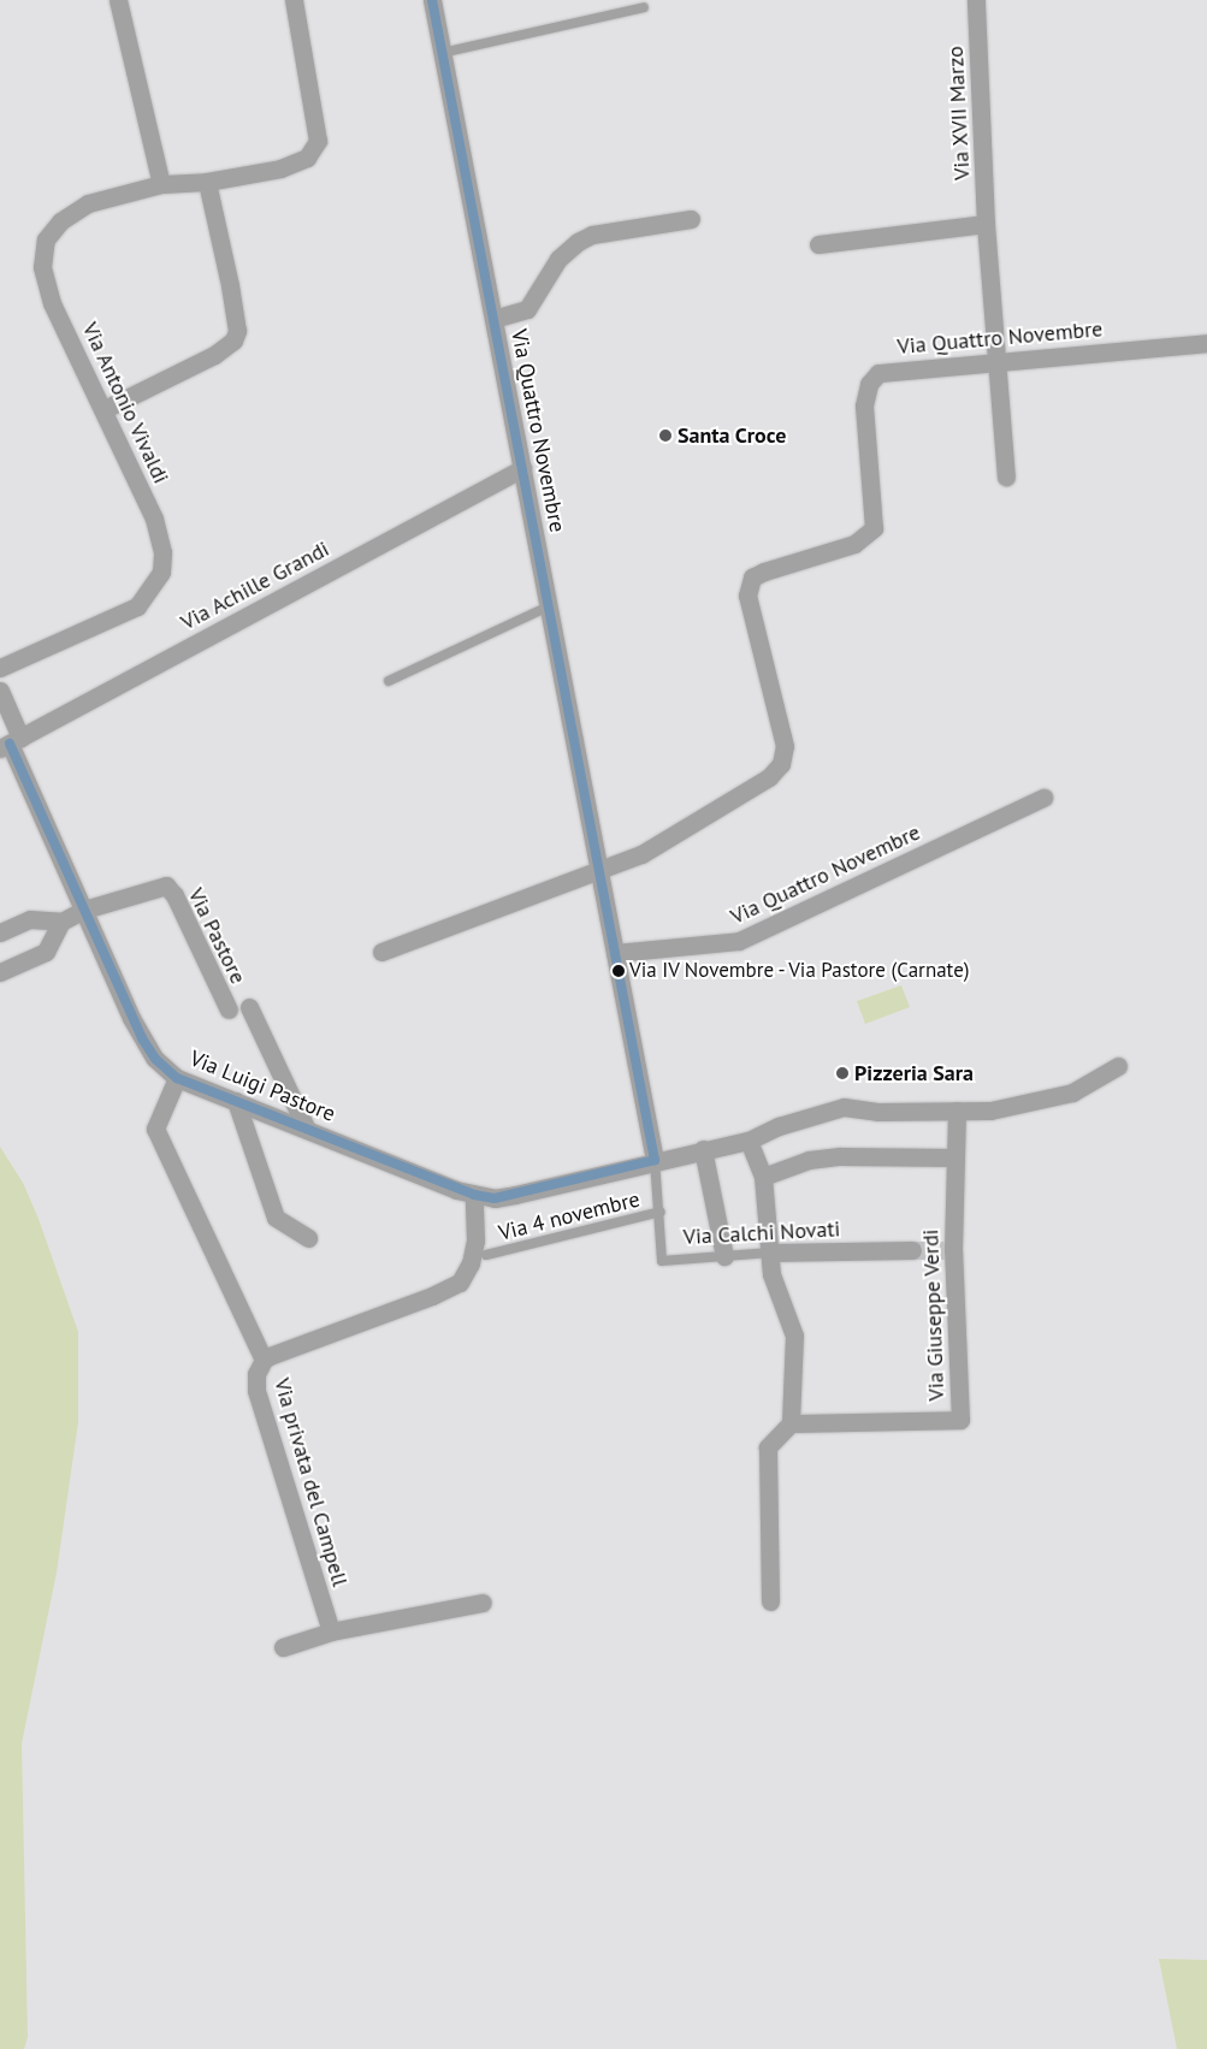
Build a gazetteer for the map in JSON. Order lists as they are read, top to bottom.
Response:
{
  "streets": {
    "street": [
      "Via XVII Marzo",
      "Via Quattro Novembre",
      "Via Antonio Vivaldi",
      "Via Achille Grandi",
      "Via Pastore",
      "Via Luigi Pastore",
      "Via Calchi Novati",
      "Via Giuseppe Verdi",
      "Via privata del Campell"
    ],
    "lane": ["Via 4 novembre"]
  },
  "crossings": [
    ["Via XVII Marzo", "Via Quattro Novembre"],
    ["Via Quattro Novembre", "Via Achille Grandi"],
    ["Via Quattro Novembre", "Via Luigi Pastore"],
    ["Via Quattro Novembre", "Via 4 novembre"],
    ["Via Quattro Novembre", "Via Calchi Novati"],
    ["Via Achille Grandi", "Via Luigi Pastore"],
    ["Via Pastore", "Via Luigi Pastore"],
    ["Via Luigi Pastore", "Via privata del Campell"],
    ["Via 4 novembre", "Via Calchi Novati"]
  ],
  "places": ["Santa Croce", "Via IV Novembre - Via Pastore (Carnate)", "Pizzeria Sara"]
}
